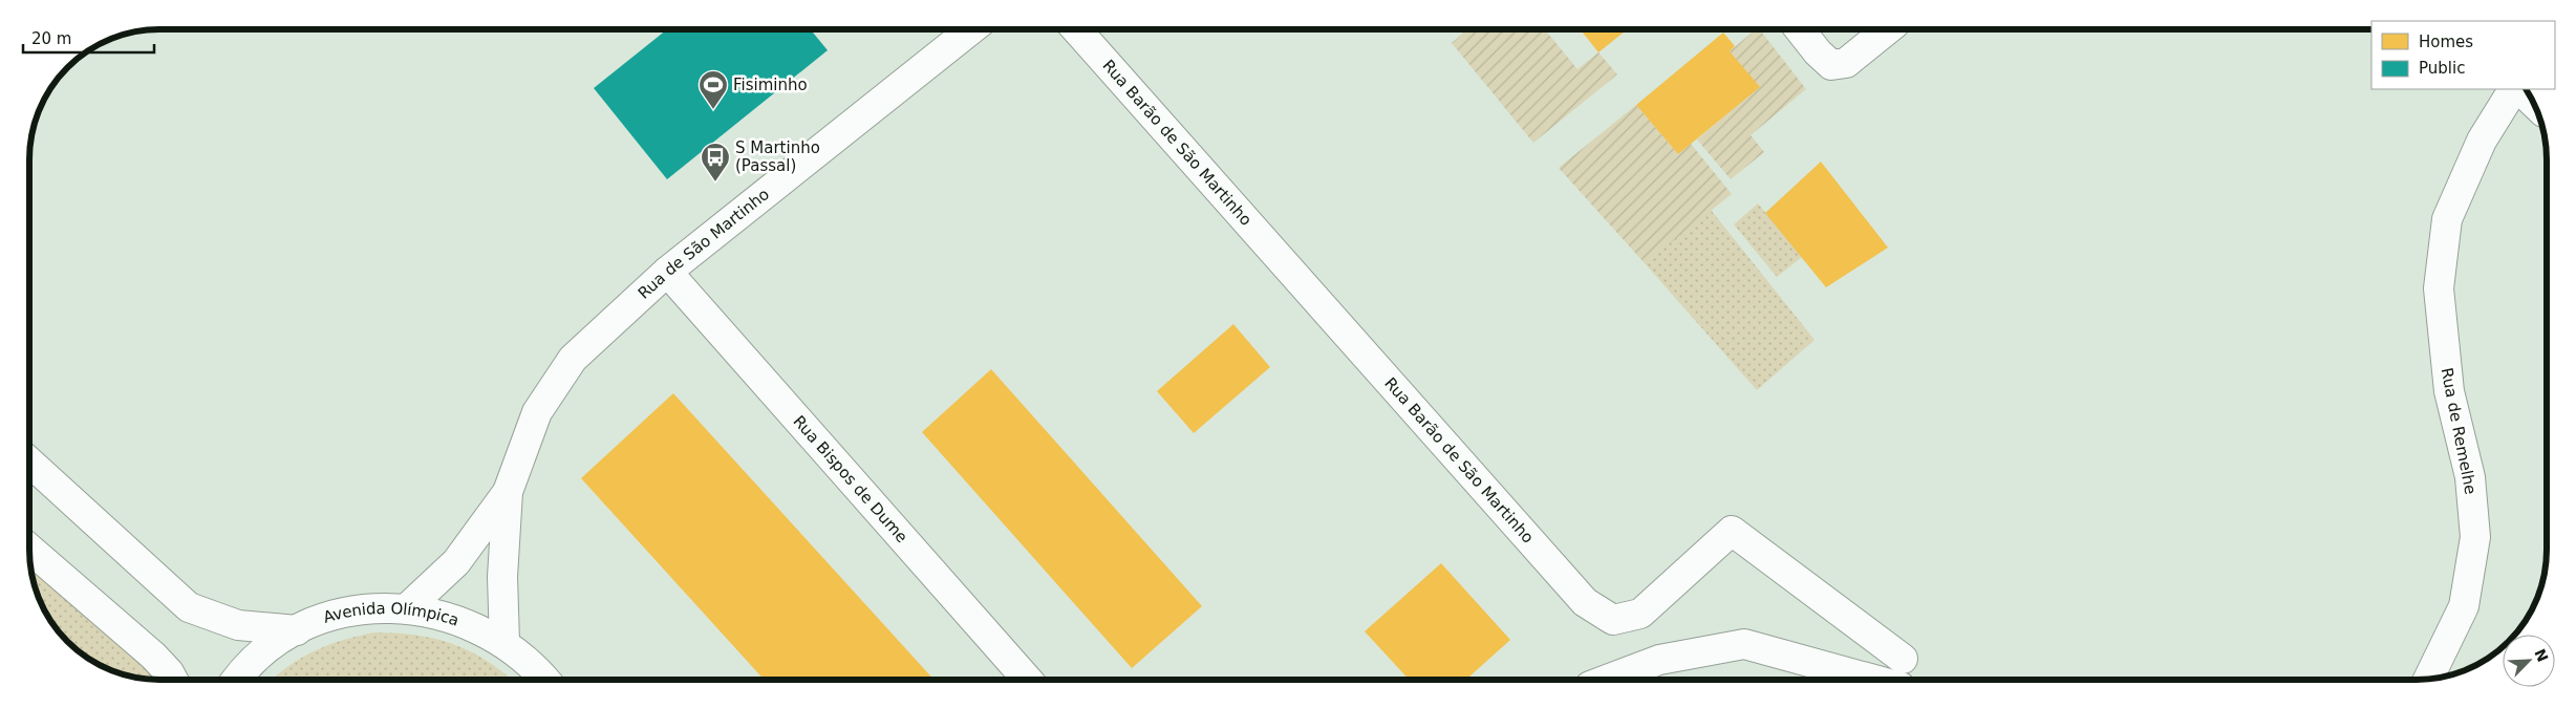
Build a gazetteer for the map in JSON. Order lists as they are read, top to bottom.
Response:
{
  "streets": {
    "street": [
      "Rua Barão de São Martinho",
      "Rua de São Martinho",
      "Rua de Remelhe",
      "Rua Bispos de Dume",
      "Avenida Olímpica"
    ]
  },
  "crossings": [
    ["Rua de São Martinho", "Rua Bispos de Dume"],
    ["Rua de São Martinho", "Avenida Olímpica"]
  ],
  "places": {
    "sports": ["Fisiminho"],
    "bus stop": ["S Martinho (Passal)"]
  },
  "legend": ["Homes", "Public"],
  "scale_bar": "20 m",
  "north": "top right"
}
